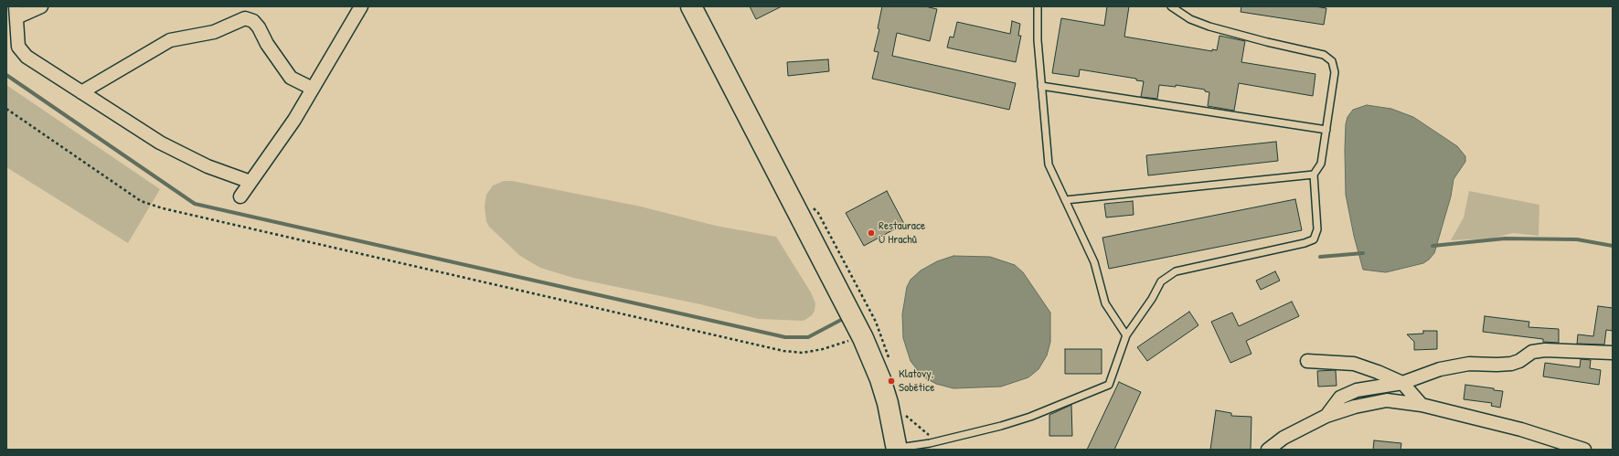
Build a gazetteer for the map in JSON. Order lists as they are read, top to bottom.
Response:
{
  "places": ["Restaurace U Hrachů", "Klatovy, Sobětice"]
}
